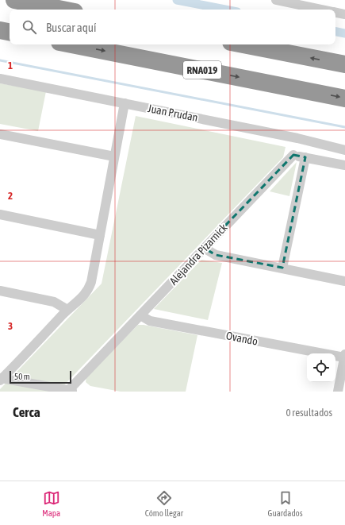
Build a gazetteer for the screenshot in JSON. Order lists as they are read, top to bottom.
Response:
{
  "streets": {
    "highway": ["RNA019"],
    "street": ["Juan Prudan", "Alejandra Pizarnick", "Ovando"]
  },
  "crossings": [
    ["Alejandra Pizarnick", "Ovando"]
  ],
  "scale_bar": "50 m",
  "page": {
    "search": "Buscar aquí",
    "scale": "50 m",
    "heading": ["Cerca", "0 resultados"],
    "nav": ["Mapa", "Cómo llegar", "Guardados"]
  },
  "grid": {
    "rows": ["1", "2", "3"]
  }
}
